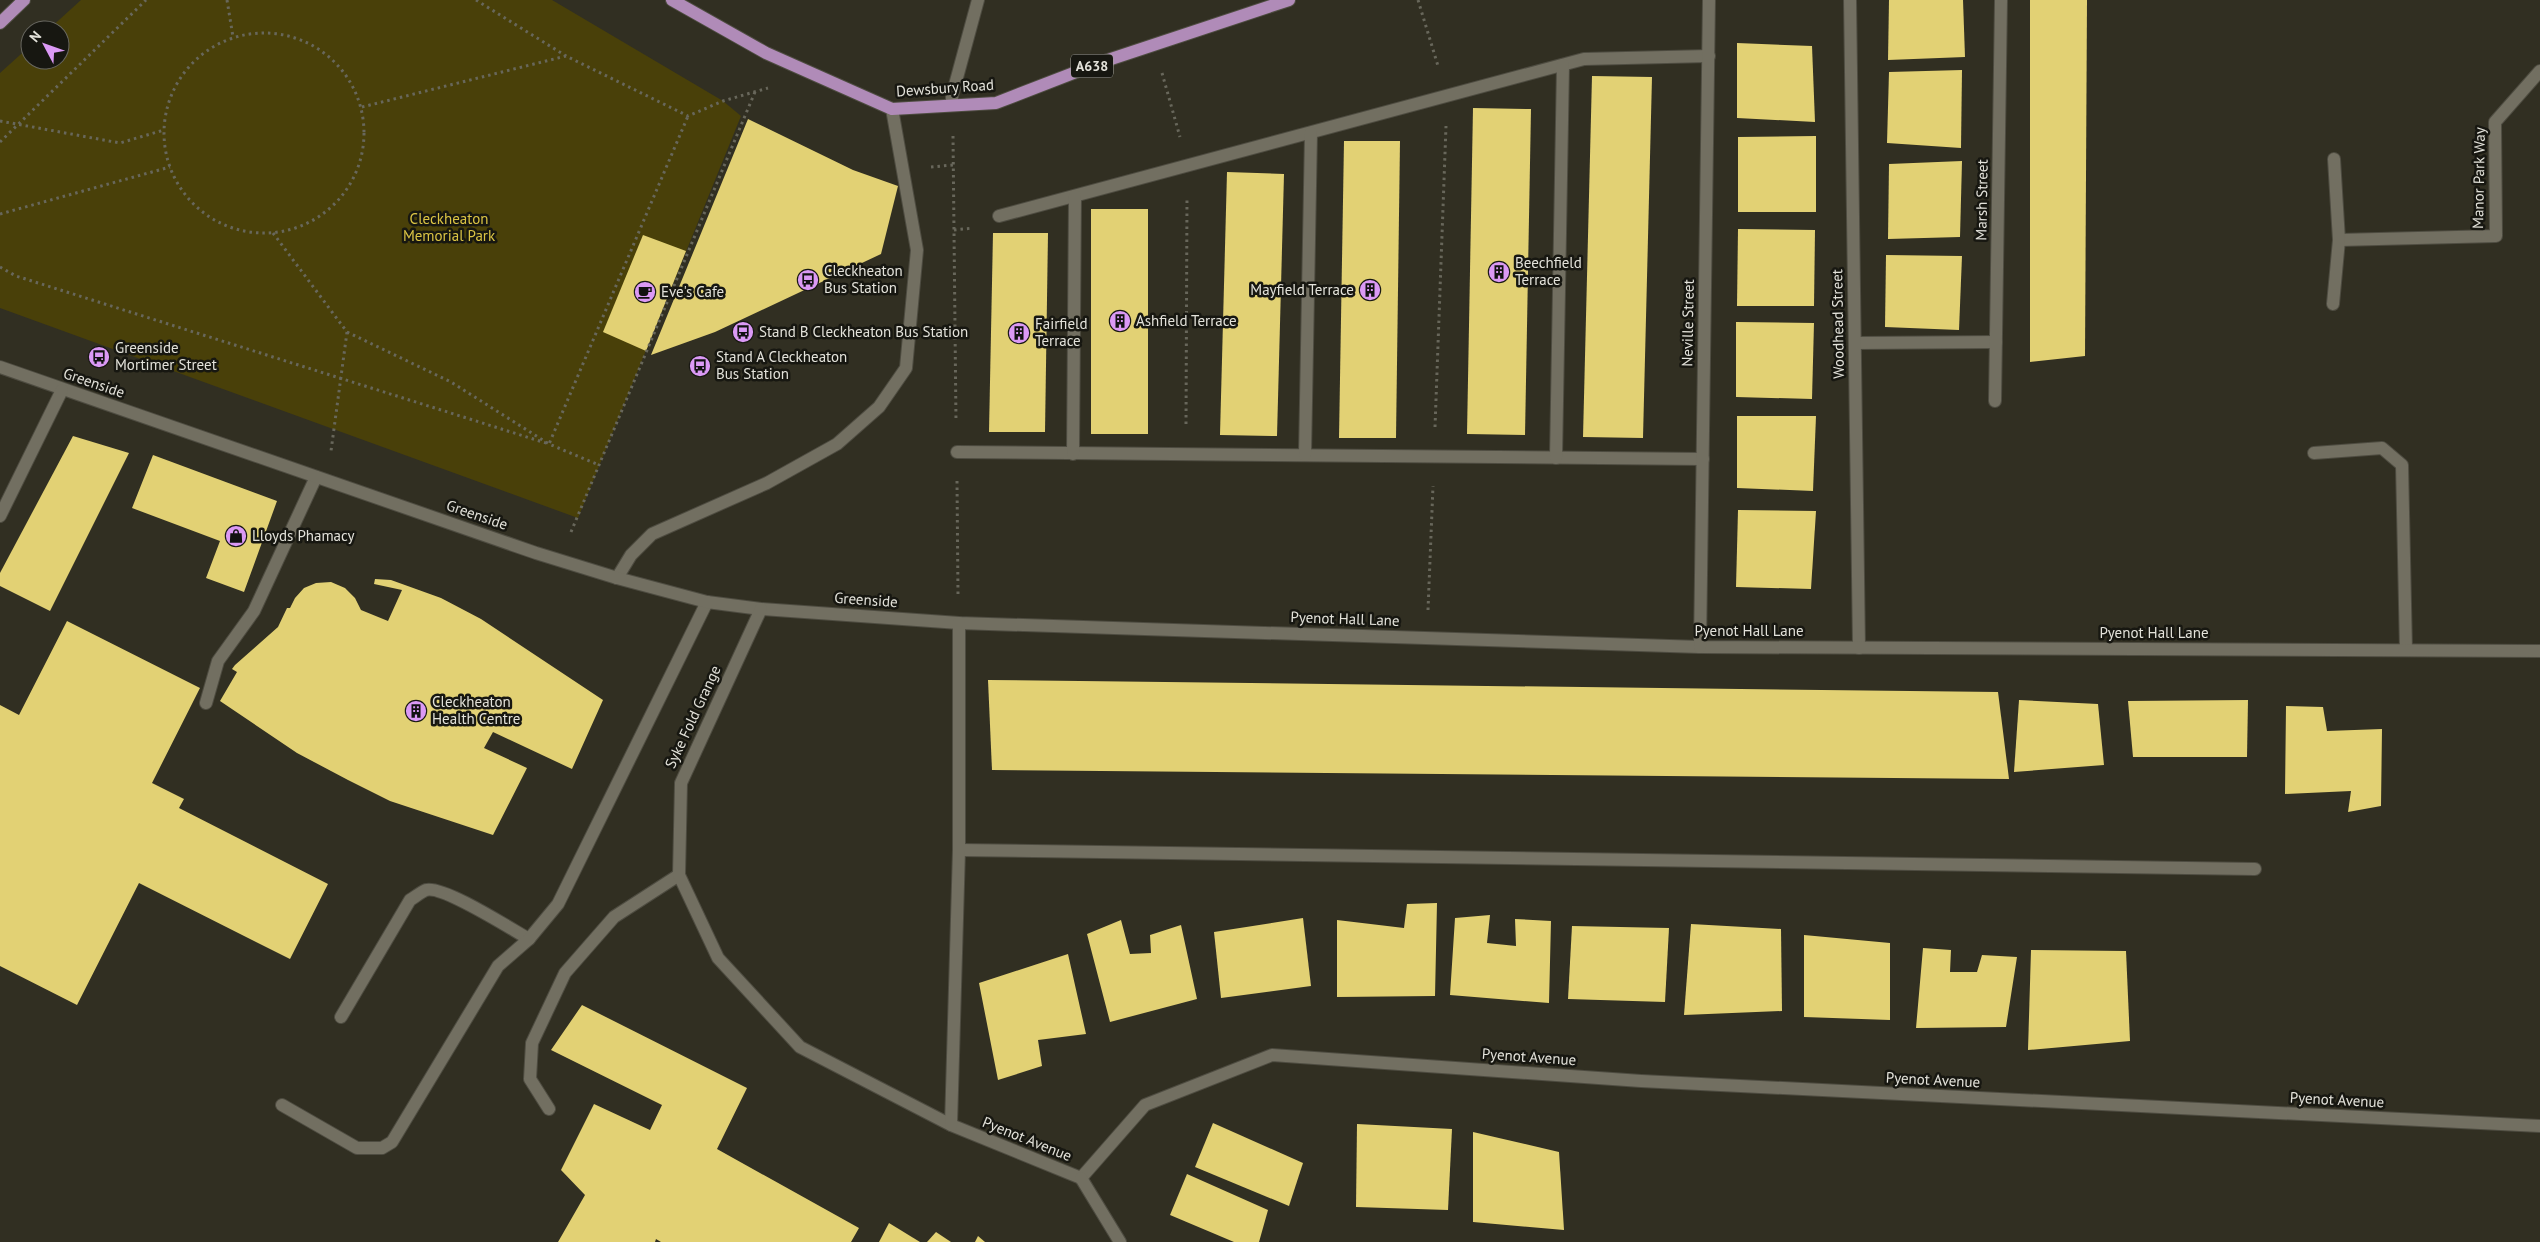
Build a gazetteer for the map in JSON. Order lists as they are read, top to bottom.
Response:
{
  "streets": {
    "main road": ["A638", "Dewsbury Road"],
    "street": [
      "Manor Park Way",
      "Marsh Street",
      "Neville Street",
      "Woodhead Street",
      "Greenside",
      "Pyenot Hall Lane",
      "Syke Fold Grange",
      "Pyenot Avenue"
    ]
  },
  "crossings": [
    ["Neville Street", "Pyenot Hall Lane"],
    ["Woodhead Street", "Pyenot Hall Lane"],
    ["Greenside", "Pyenot Hall Lane"],
    ["Greenside", "Syke Fold Grange"],
    ["Syke Fold Grange", "Pyenot Avenue"]
  ],
  "parks": ["Cleckheaton Memorial Park"],
  "places": {
    "building": [
      "Beechfield Terrace",
      "Mayfield Terrace",
      "Ashfield Terrace",
      "Fairfield Terrace",
      "Cleckheaton Health Centre"
    ],
    "bus stop": [
      "Cleckheaton Bus Station",
      "Stand B Cleckheaton Bus Station",
      "Greenside Mortimer Street",
      "Stand A Cleckheaton Bus Station"
    ],
    "cafe": ["Eve's Cafe"],
    "shop": ["Lloyds Phamacy"]
  },
  "north": "top left"
}
